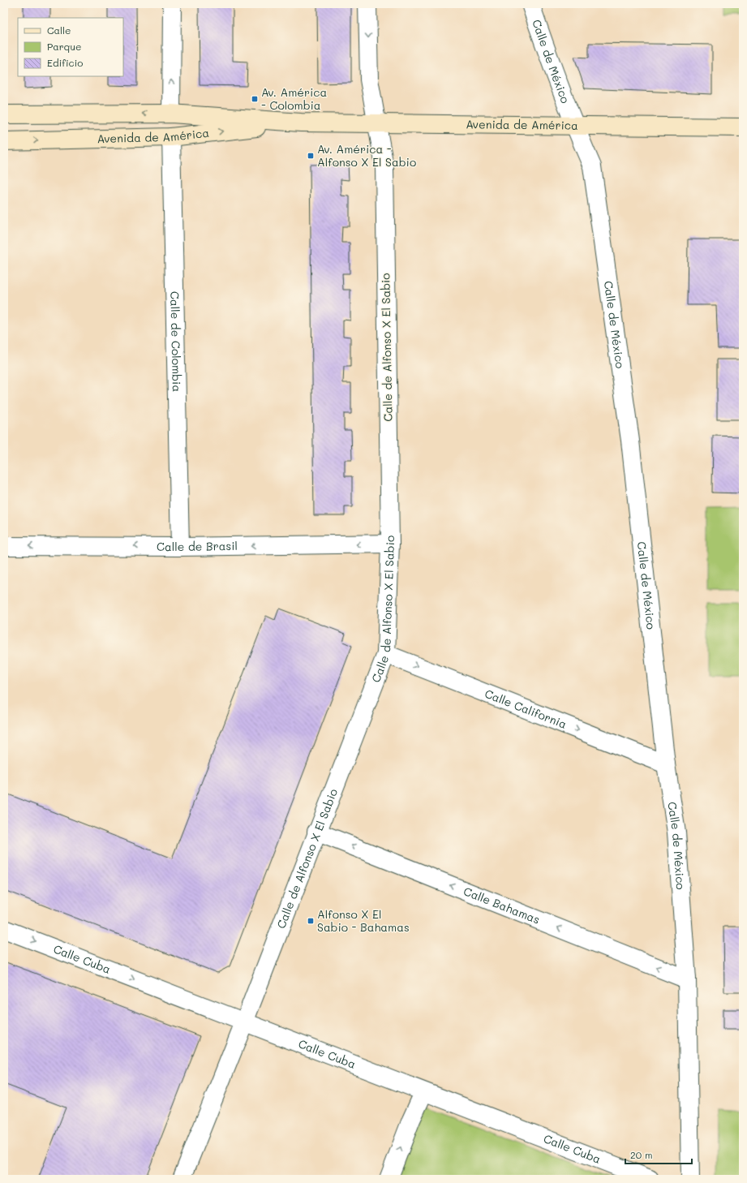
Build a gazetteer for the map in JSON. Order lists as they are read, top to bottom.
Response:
{
  "streets": {
    "main road": ["Avenida de América"],
    "street": [
      "Calle de México",
      "Calle de Colombia",
      "Calle de Alfonso X El Sabio",
      "Calle de Brasil",
      "Calle California",
      "Calle Bahamas",
      "Calle Cuba"
    ]
  },
  "crossings": [
    ["Calle de México", "Avenida de América"],
    ["Calle de México", "Calle California"],
    ["Calle de México", "Calle Bahamas"],
    ["Avenida de América", "Calle de Colombia"],
    ["Avenida de América", "Calle de Alfonso X El Sabio"],
    ["Calle de Colombia", "Calle de Brasil"],
    ["Calle de Alfonso X El Sabio", "Calle de Brasil"],
    ["Calle de Alfonso X El Sabio", "Calle California"],
    ["Calle de Alfonso X El Sabio", "Calle Bahamas"],
    ["Calle de Alfonso X El Sabio", "Calle Cuba"]
  ],
  "one_way": [
    "Calle de Brasil",
    "Calle California",
    "Calle Bahamas",
    "Calle Cuba"
  ],
  "places": {
    "transit": ["Av. América - Colombia", "Av. América - Alfonso X El Sabio", "Alfonso X El Sabio - Bahamas"]
  },
  "legend": ["Calle", "Parque", "Edificio"],
  "scale_bar": "20 m"
}
